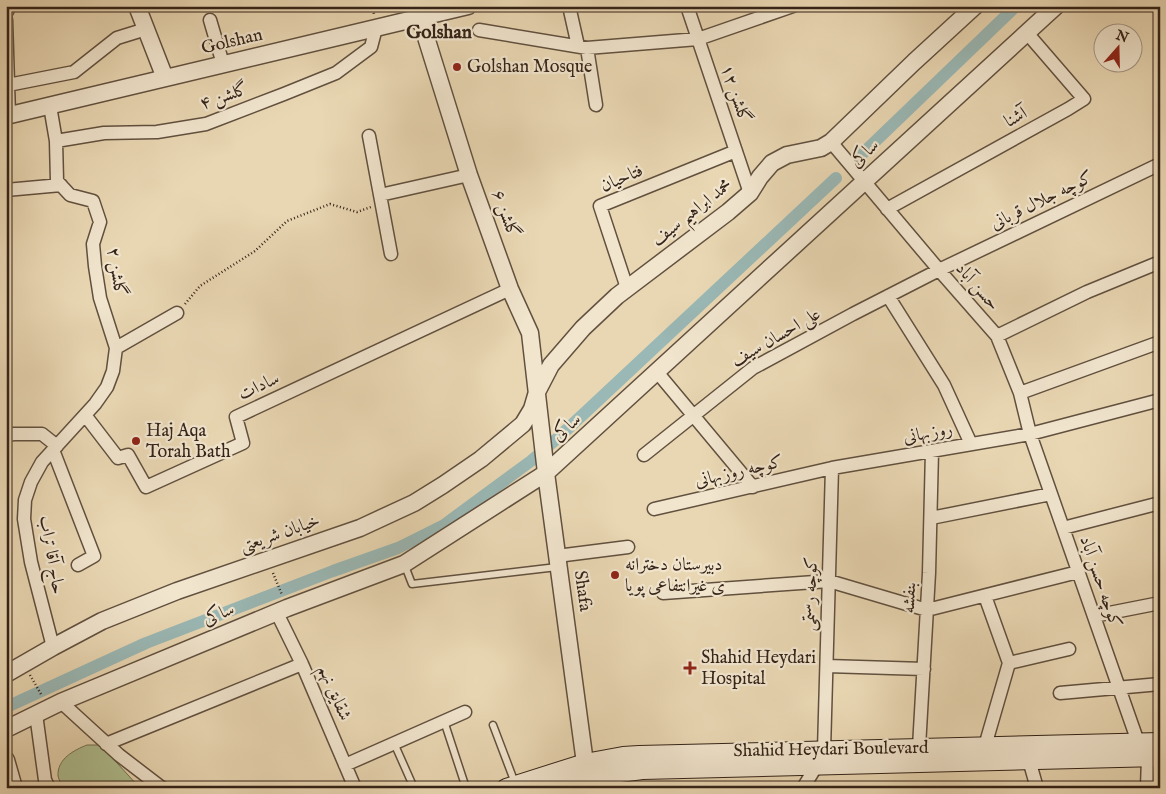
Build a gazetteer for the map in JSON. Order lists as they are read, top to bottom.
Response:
{
  "streets": {
    "main road": ["Shahid Heydari Boulevard"],
    "street": [
      "Golshan",
      "گلشن ۱۲",
      "گلشن ۴",
      "آشنا",
      "ساکی",
      "فتاحیان",
      "کوچه جلال قربانی",
      "محمد ابراهیم سیف",
      "گلشن ۶",
      "گلشن ۲",
      "حسن آباد",
      "علی احسان سیف",
      "سادات",
      "روزبهانی",
      "کوچه روزبهانی",
      "خیابان شریعتی",
      "حاج آقا تراب",
      "کوچه حسن آباد",
      "Shafa",
      "کوچه رستمی",
      "بنفشه",
      "شقایق نهم"
    ]
  },
  "crossings": [
    ["Golshan", "گلشن ۴"],
    ["Golshan", "گلشن ۶"],
    ["گلشن ۱۲", "فتاحیان"],
    ["گلشن ۱۲", "محمد ابراهیم سیف"],
    ["آشنا", "ساکی"],
    ["آشنا", "حسن آباد"],
    ["ساکی", "حسن آباد"],
    ["ساکی", "Shafa"],
    ["ساکی", "شقایق نهم"],
    ["فتاحیان", "محمد ابراهیم سیف"],
    ["کوچه جلال قربانی", "حسن آباد"],
    ["کوچه جلال قربانی", "علی احسان سیف"],
    ["محمد ابراهیم سیف", "گلشن ۶"],
    ["محمد ابراهیم سیف", "حسن آباد"],
    ["محمد ابراهیم سیف", "خیابان شریعتی"],
    ["گلشن ۶", "سادات"],
    ["گلشن ۶", "خیابان شریعتی"],
    ["گلشن ۶", "Shafa"],
    ["گلشن ۲", "حاج آقا تراب"],
    ["حسن آباد", "علی احسان سیف"],
    ["حسن آباد", "روزبهانی"],
    ["حسن آباد", "کوچه حسن آباد"],
    ["سادات", "حاج آقا تراب"],
    ["روزبهانی", "کوچه روزبهانی"],
    ["روزبهانی", "کوچه حسن آباد"],
    ["روزبهانی", "کوچه رستمی"],
    ["روزبهانی", "بنفشه"],
    ["کوچه روزبهانی", "کوچه رستمی"],
    ["خیابان شریعتی", "حاج آقا تراب"],
    ["کوچه حسن آباد", "Shahid Heydari Boulevard"],
    ["Shafa", "Shahid Heydari Boulevard"],
    ["کوچه رستمی", "Shahid Heydari Boulevard"],
    ["بنفشه", "Shahid Heydari Boulevard"]
  ],
  "districts": ["Golshan"],
  "places": {
    "other": ["Golshan Mosque", "Haj Aqa Torah Bath", "دبیرستان دخترانه ی غیرانتفاعی پویا"],
    "health": ["Shahid Heydari Hospital"]
  },
  "north": "top"
}
